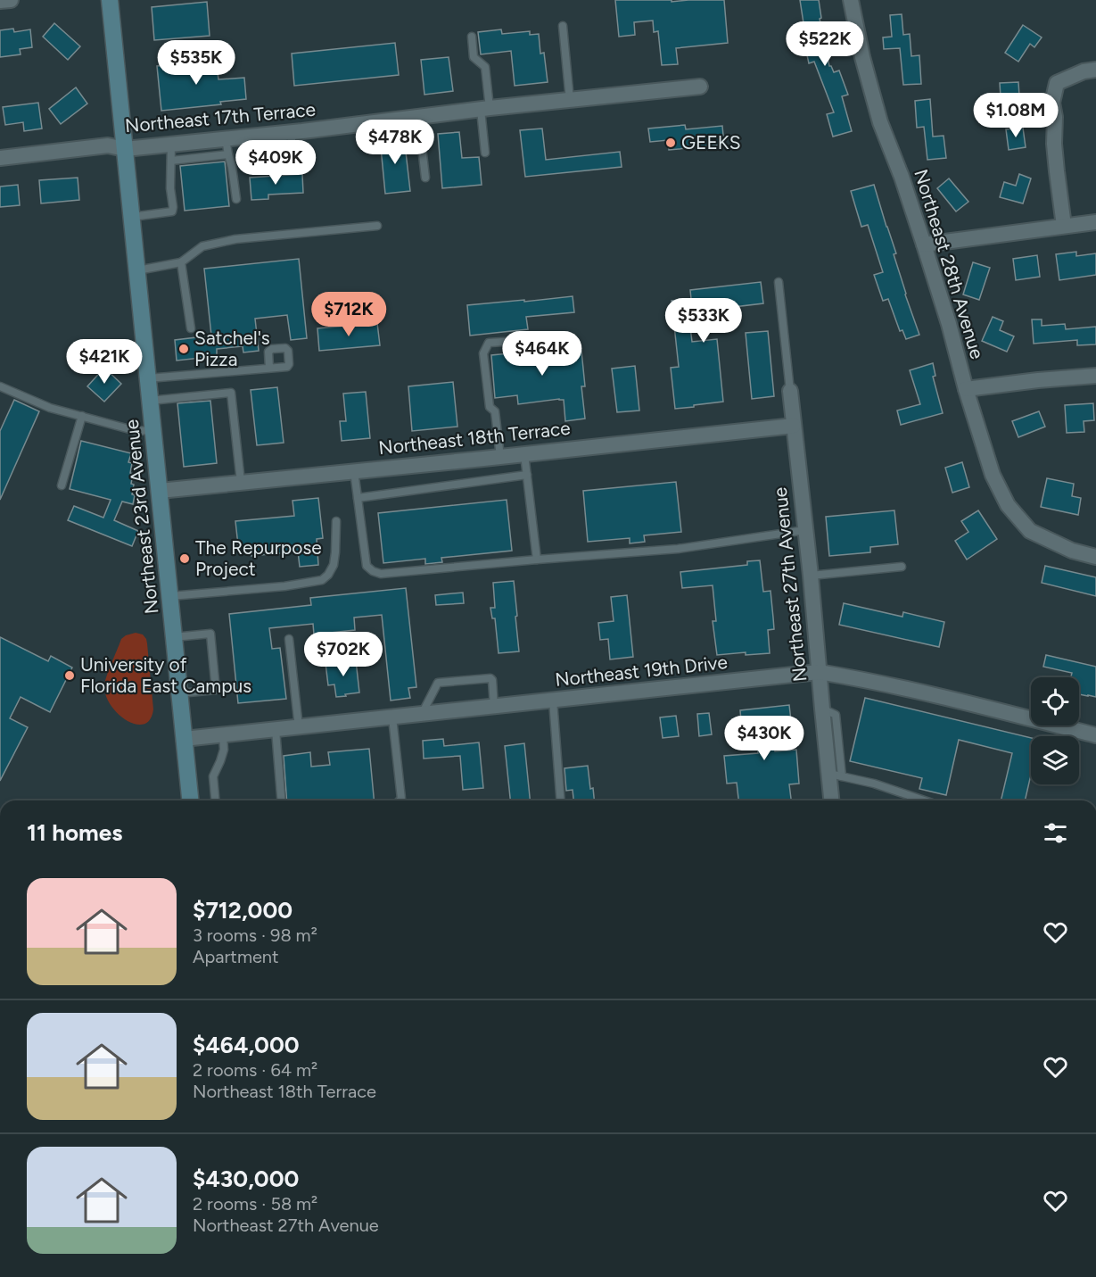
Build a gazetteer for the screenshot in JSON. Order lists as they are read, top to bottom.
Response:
{
  "streets": {
    "main road": ["Northeast 23rd Avenue"],
    "street": [
      "Northeast 17th Terrace",
      "Northeast 28th Avenue",
      "Northeast 18th Terrace",
      "Northeast 27th Avenue",
      "Northeast 19th Drive"
    ]
  },
  "crossings": [
    ["Northeast 17th Terrace", "Northeast 23rd Avenue"],
    ["Northeast 18th Terrace", "Northeast 23rd Avenue"],
    ["Northeast 18th Terrace", "Northeast 27th Avenue"],
    ["Northeast 23rd Avenue", "Northeast 19th Drive"],
    ["Northeast 27th Avenue", "Northeast 19th Drive"]
  ],
  "places": [
    "GEEKS",
    "Satchel's Pizza",
    "The Repurpose Project",
    "University of Florida East Campus"
  ],
  "page": {
    "price": [
      "$522K",
      "$535K",
      "$1.08M",
      "$478K",
      "$409K",
      "$712K",
      "$533K",
      "$464K",
      "$421K",
      "$702K",
      "$430K"
    ],
    "heading": "11 homes",
    "list": [
      {
        "name": "$712,000",
        "note": "3 rooms · 98 m² · Apartment"
      },
      {
        "name": "$464,000",
        "note": "2 rooms · 64 m² · Northeast 18th Terrace"
      },
      {
        "name": "$430,000",
        "note": "2 rooms · 58 m² · Northeast 27th Avenue"
      }
    ]
  }
}
